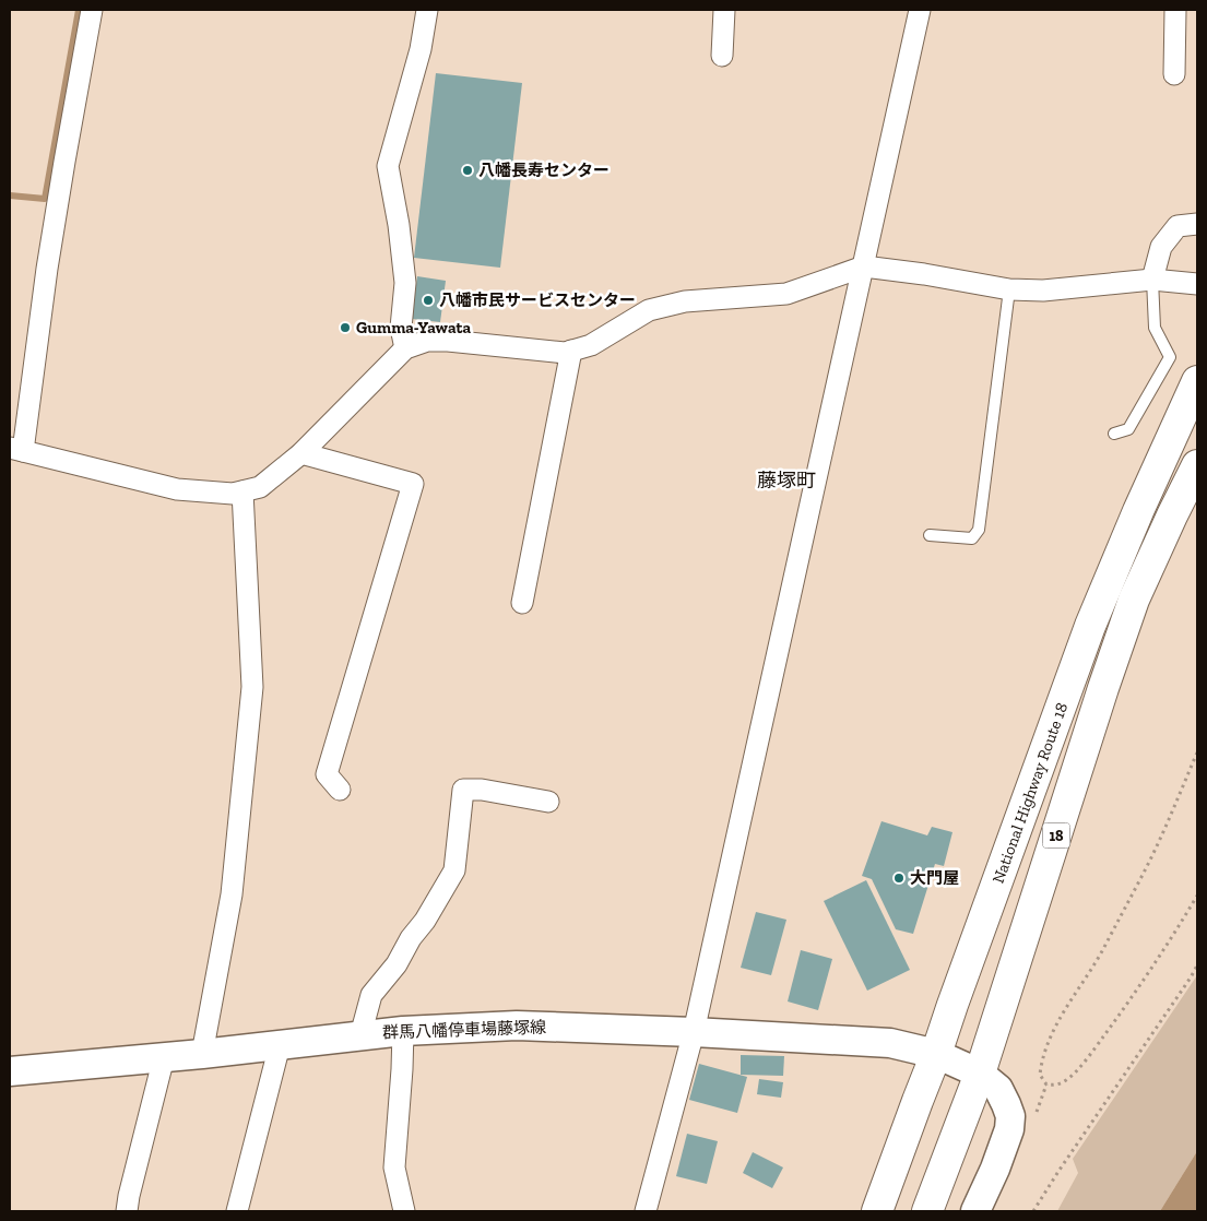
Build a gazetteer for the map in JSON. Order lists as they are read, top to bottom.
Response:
{
  "streets": {
    "highway": ["National Highway Route 18", "18"],
    "main road": ["群馬八幡停車場藤塚線"]
  },
  "crossings": [
    ["National Highway Route 18", "群馬八幡停車場藤塚線"]
  ],
  "districts": ["藤塚町"],
  "places": [
    "八幡長寿センター",
    "八幡市民サービスセンター",
    "Gumma-Yawata",
    "大門屋"
  ]
}
